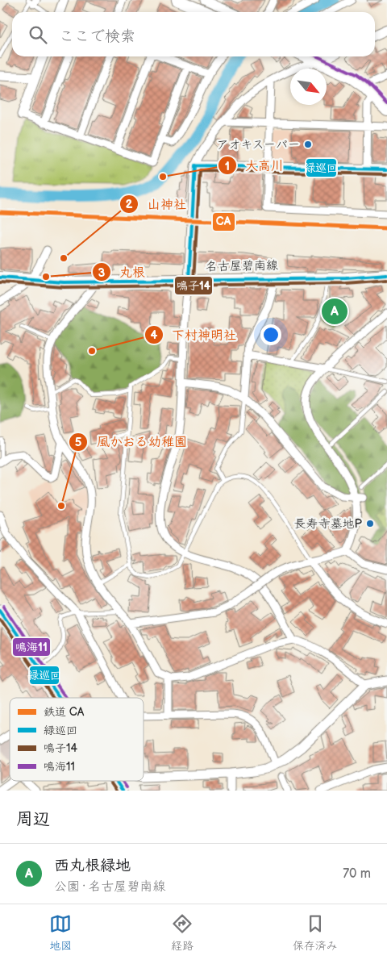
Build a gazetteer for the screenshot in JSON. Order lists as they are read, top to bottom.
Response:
{
  "streets": {
    "main road": ["名古屋碧南線"]
  },
  "places": [
    "アオキスーパー",
    "大高川",
    "山神社",
    "丸根",
    "下村神明社",
    "風かおる幼稚園",
    "長寿寺墓地P"
  ],
  "lines": [
    "transit line 鳴海11",
    "transit line 緑巡回",
    "transit line 鳴子14",
    "rail line CA"
  ],
  "legend": [
    "鉄道 CA",
    "緑巡回",
    "鳴子14",
    "鳴海11"
  ],
  "north": "bottom right",
  "page": {
    "search": "ここで検索",
    "pins": "A",
    "heading": "周辺",
    "list": [
      {
        "mark": "A",
        "name": "西丸根緑地",
        "note": "公園 · 名古屋碧南線",
        "value": "70 m"
      }
    ],
    "nav": ["地図", "経路", "保存済み"]
  }
}
